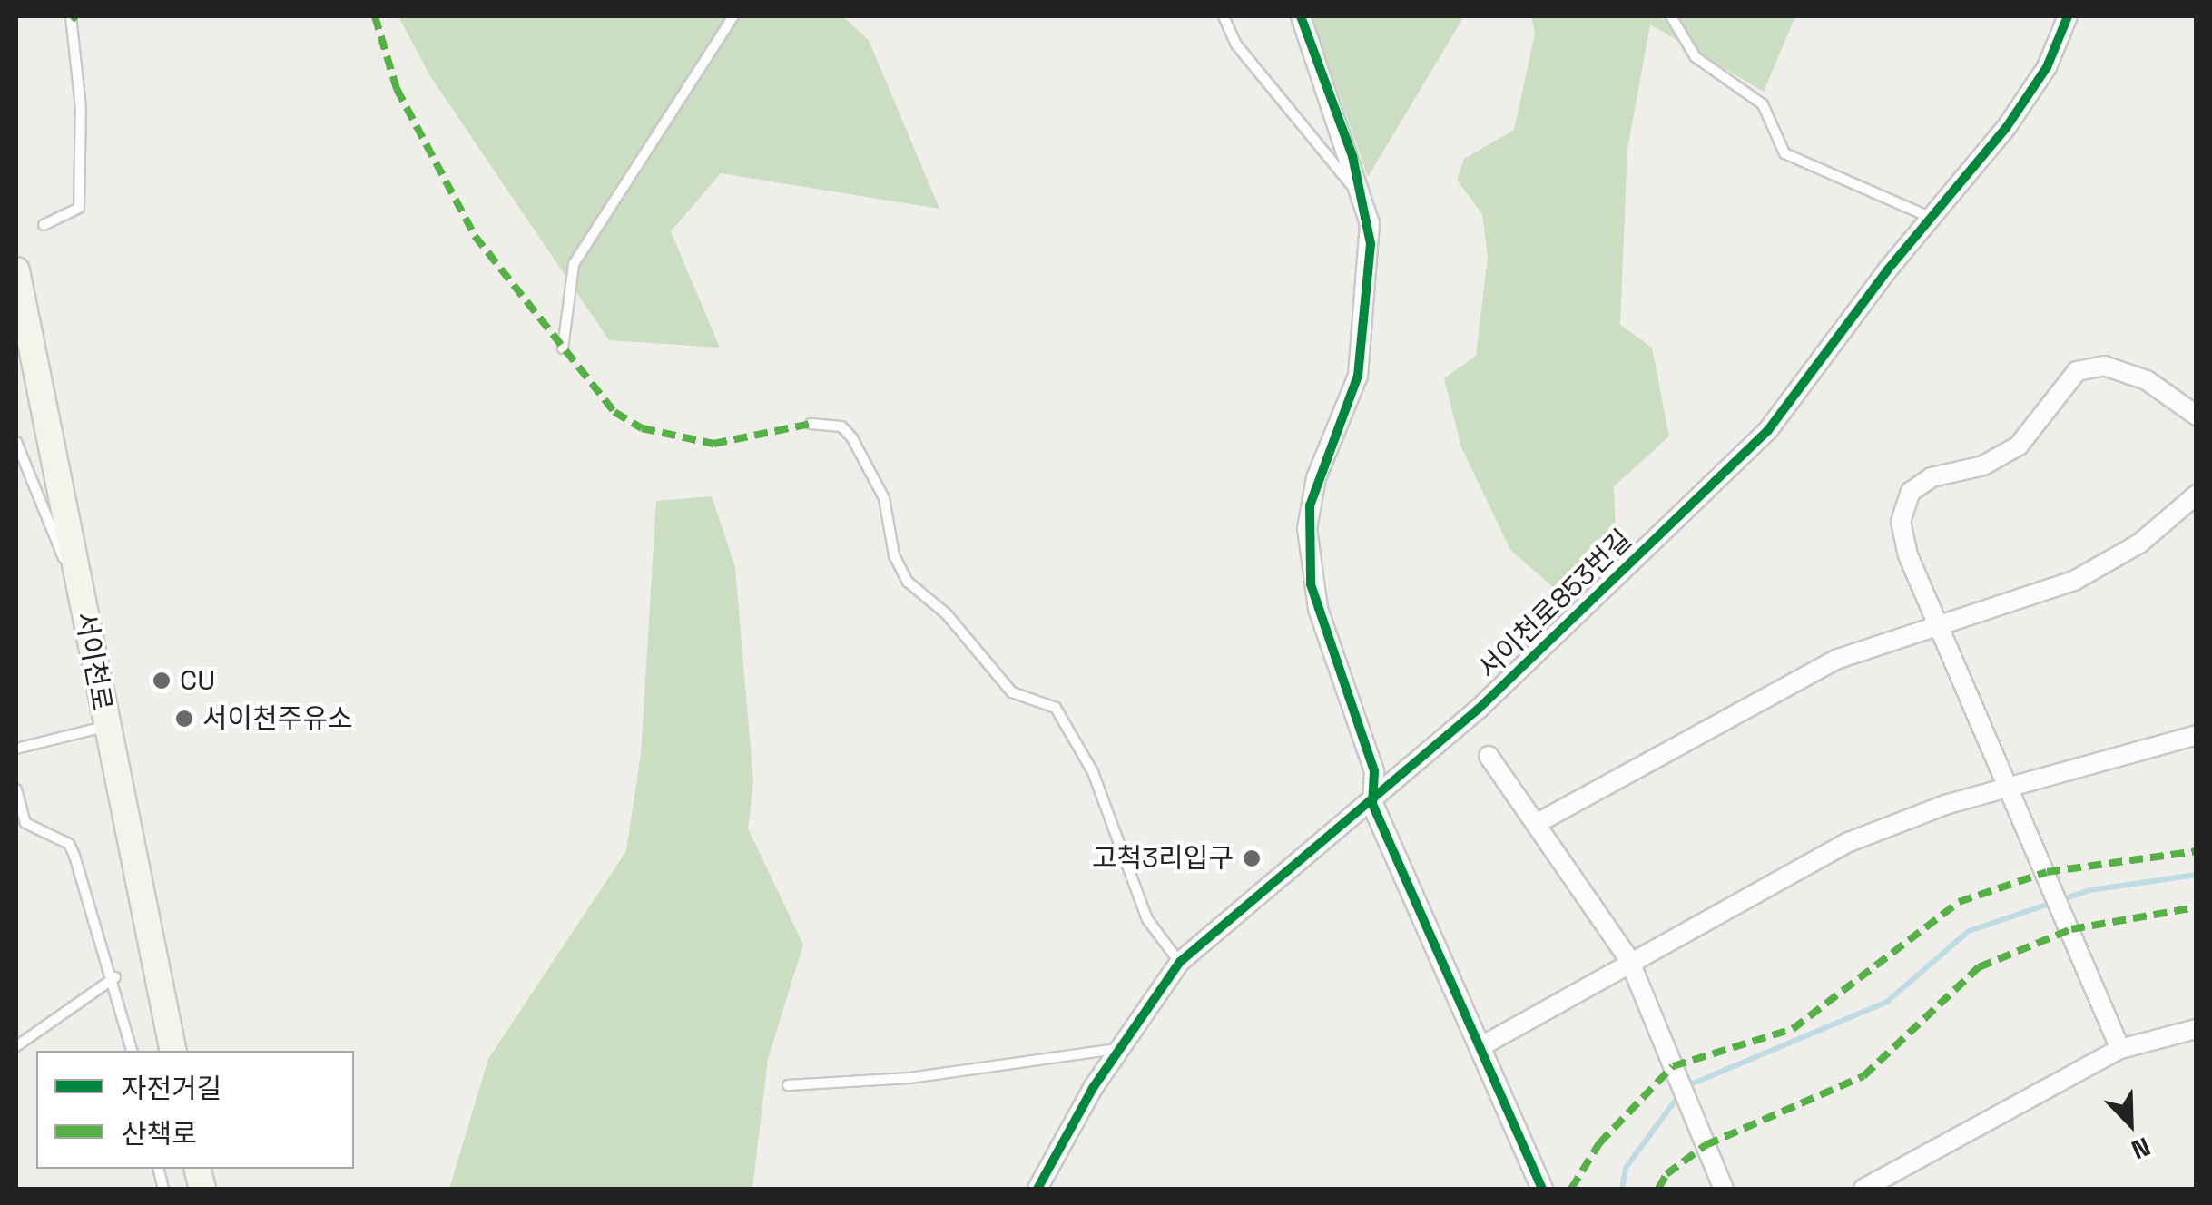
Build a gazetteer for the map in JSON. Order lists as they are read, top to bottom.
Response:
{
  "streets": {
    "main road": ["서이천로"],
    "street": ["서이천로853번길"]
  },
  "places": ["CU", "서이천주유소", "고척3리입구"],
  "legend": ["자전거길", "산책로"],
  "north": "bottom right"
}
